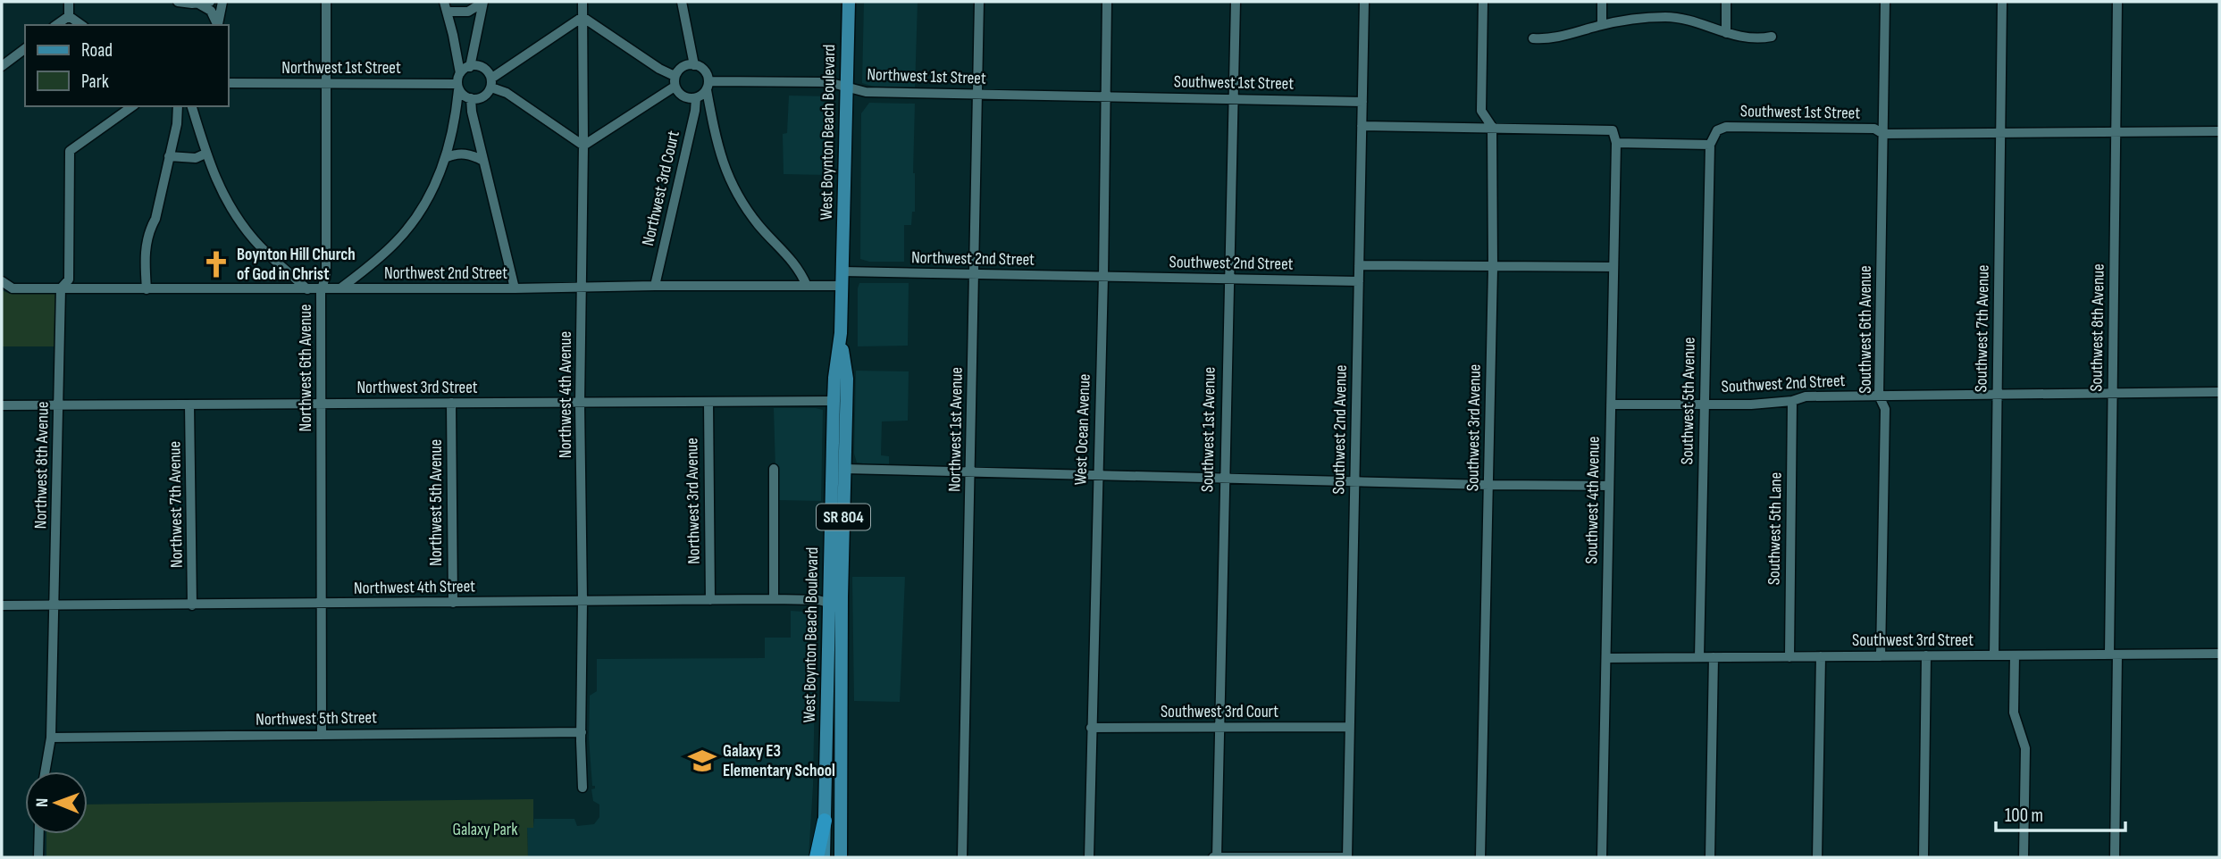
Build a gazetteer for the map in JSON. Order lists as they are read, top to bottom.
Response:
{
  "streets": {
    "main road": ["West Boynton Beach Boulevard", "SR 804"],
    "street": [
      "Northwest 1st Street",
      "Southwest 1st Street",
      "Northwest 3rd Court",
      "Northwest 2nd Street",
      "Southwest 2nd Street",
      "Southwest 8th Avenue",
      "Southwest 7th Avenue",
      "Southwest 6th Avenue",
      "Northwest 6th Avenue",
      "Northwest 3rd Street",
      "Northwest 4th Avenue",
      "Southwest 5th Avenue",
      "Southwest 3rd Avenue",
      "Northwest 1st Avenue",
      "West Ocean Avenue",
      "Southwest 1st Avenue",
      "Southwest 2nd Avenue",
      "Northwest 8th Avenue",
      "Southwest 4th Avenue",
      "Northwest 3rd Avenue",
      "Northwest 5th Avenue",
      "Northwest 7th Avenue",
      "Southwest 5th Lane",
      "Northwest 4th Street",
      "Southwest 3rd Street",
      "Southwest 3rd Court",
      "Northwest 5th Street"
    ]
  },
  "crossings": [
    ["Northwest 1st Street", "Southwest 1st Street"],
    ["Northwest 1st Street", "West Boynton Beach Boulevard"],
    ["Northwest 1st Street", "Northwest 3rd Court"],
    ["Northwest 1st Street", "Northwest 6th Avenue"],
    ["Northwest 1st Street", "Northwest 1st Avenue"],
    ["Northwest 1st Street", "West Ocean Avenue"],
    ["Southwest 1st Street", "Southwest 8th Avenue"],
    ["Southwest 1st Street", "Southwest 7th Avenue"],
    ["Southwest 1st Street", "Southwest 6th Avenue"],
    ["Southwest 1st Street", "Southwest 5th Avenue"],
    ["Southwest 1st Street", "West Ocean Avenue"],
    ["Southwest 1st Street", "Southwest 1st Avenue"],
    ["Southwest 1st Street", "Southwest 2nd Avenue"],
    ["West Boynton Beach Boulevard", "Northwest 2nd Street"],
    ["West Boynton Beach Boulevard", "Northwest 3rd Street"],
    ["West Boynton Beach Boulevard", "Northwest 4th Street"],
    ["Northwest 3rd Court", "Northwest 2nd Street"],
    ["Northwest 2nd Street", "Southwest 2nd Street"],
    ["Northwest 2nd Street", "Northwest 6th Avenue"],
    ["Northwest 2nd Street", "Northwest 4th Avenue"],
    ["Northwest 2nd Street", "Northwest 1st Avenue"],
    ["Northwest 2nd Street", "West Ocean Avenue"],
    ["Northwest 2nd Street", "Northwest 8th Avenue"],
    ["Southwest 2nd Street", "Southwest 8th Avenue"],
    ["Southwest 2nd Street", "Southwest 7th Avenue"],
    ["Southwest 2nd Street", "Southwest 6th Avenue"],
    ["Southwest 2nd Street", "Southwest 5th Avenue"],
    ["Southwest 2nd Street", "West Ocean Avenue"],
    ["Southwest 2nd Street", "Southwest 1st Avenue"],
    ["Southwest 2nd Street", "Southwest 2nd Avenue"],
    ["Southwest 2nd Street", "Southwest 4th Avenue"],
    ["Southwest 2nd Street", "Southwest 5th Lane"],
    ["Southwest 8th Avenue", "Southwest 3rd Street"],
    ["Southwest 7th Avenue", "Southwest 3rd Street"],
    ["Southwest 6th Avenue", "Southwest 3rd Street"],
    ["Northwest 6th Avenue", "Northwest 3rd Street"],
    ["Northwest 6th Avenue", "Northwest 4th Street"],
    ["Northwest 6th Avenue", "Northwest 5th Street"],
    ["Northwest 3rd Street", "Northwest 4th Avenue"],
    ["Northwest 3rd Street", "Northwest 8th Avenue"],
    ["Northwest 3rd Street", "Northwest 3rd Avenue"],
    ["Northwest 3rd Street", "Northwest 5th Avenue"],
    ["Northwest 3rd Street", "Northwest 7th Avenue"],
    ["Northwest 4th Avenue", "Northwest 4th Street"],
    ["Northwest 4th Avenue", "Northwest 5th Street"],
    ["Southwest 5th Avenue", "Southwest 3rd Street"],
    ["West Ocean Avenue", "Southwest 3rd Court"],
    ["Southwest 1st Avenue", "Southwest 3rd Court"],
    ["Southwest 2nd Avenue", "Southwest 3rd Court"],
    ["Northwest 8th Avenue", "Northwest 4th Street"],
    ["Northwest 8th Avenue", "Northwest 5th Street"],
    ["Southwest 4th Avenue", "Southwest 3rd Street"],
    ["Northwest 3rd Avenue", "Northwest 4th Street"],
    ["Northwest 5th Avenue", "Northwest 4th Street"],
    ["Northwest 7th Avenue", "Northwest 4th Street"],
    ["Southwest 5th Lane", "Southwest 3rd Street"]
  ],
  "parks": ["Galaxy Park"],
  "places": {
    "church": ["Boynton Hill Church of God in Christ"],
    "school or university": ["Galaxy E3 Elementary School"]
  },
  "legend": ["Road", "Park"],
  "scale_bar": "100 m",
  "north": "left"
}
